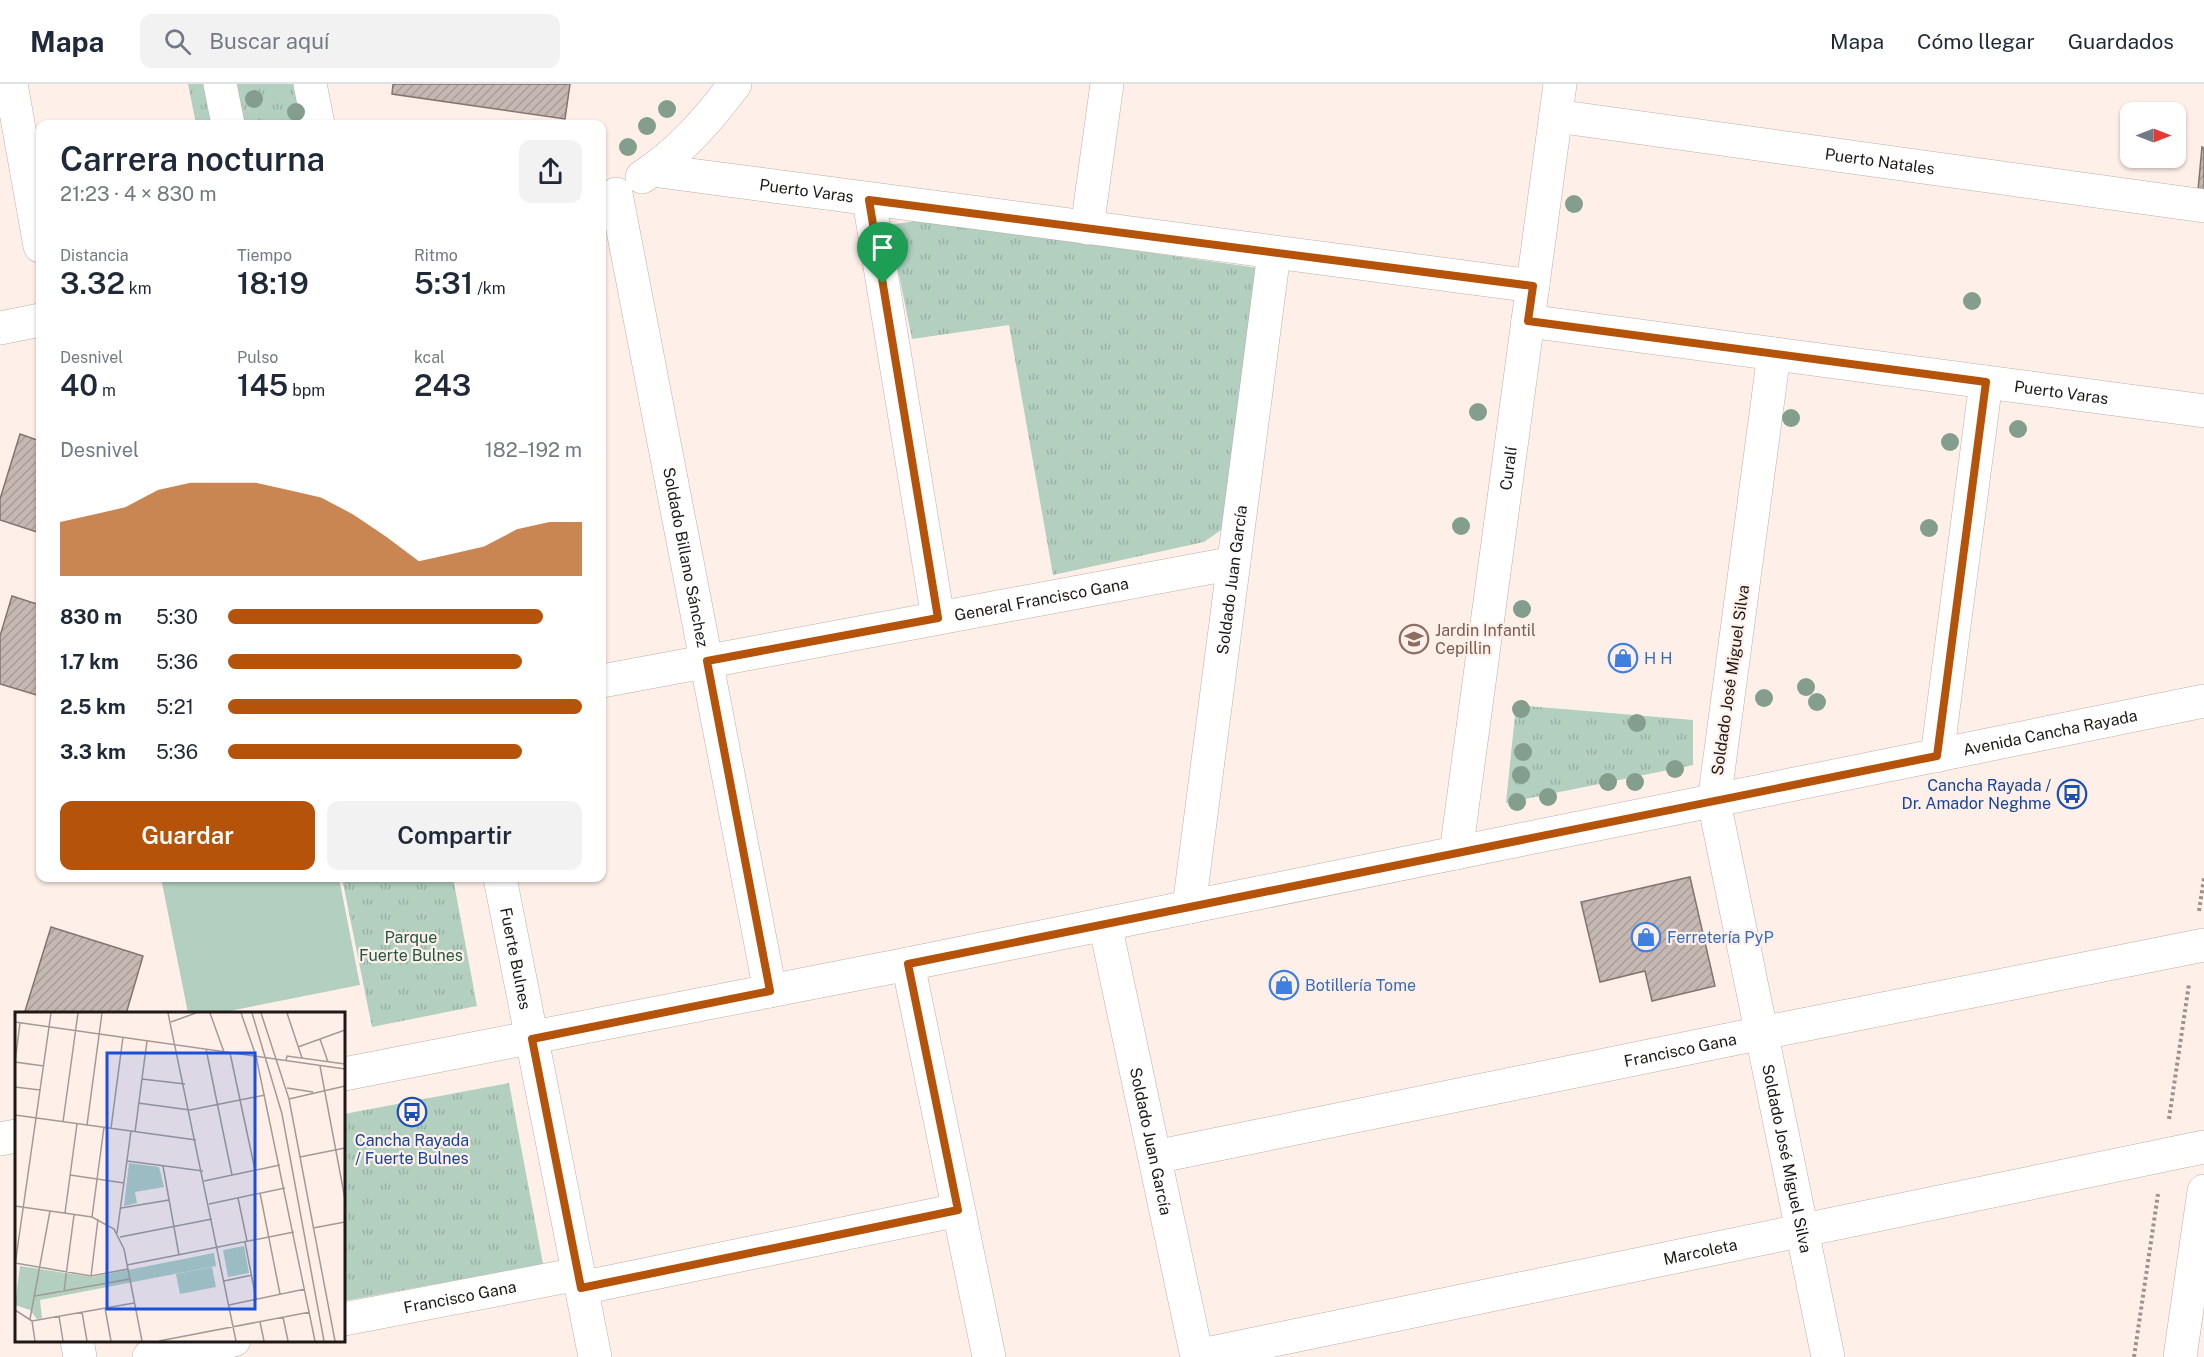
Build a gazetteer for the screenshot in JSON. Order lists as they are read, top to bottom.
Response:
{
  "streets": {
    "street": [
      "Puerto Natales",
      "Puerto Varas",
      "Curalí",
      "Soldado Billano Sánchez",
      "Soldado Juan García",
      "General Francisco Gana",
      "Soldado José Miguel Silva",
      "Avenida Cancha Rayada",
      "Fuerte Bulnes",
      "Francisco Gana",
      "Marcoleta"
    ]
  },
  "crossings": [
    ["Puerto Natales", "Curalí"],
    ["Puerto Varas", "Curalí"],
    ["Puerto Varas", "Soldado Juan García"],
    ["Puerto Varas", "Soldado José Miguel Silva"],
    ["Curalí", "Avenida Cancha Rayada"],
    ["Soldado Billano Sánchez", "General Francisco Gana"],
    ["Soldado Billano Sánchez", "Avenida Cancha Rayada"],
    ["Soldado Juan García", "General Francisco Gana"],
    ["Soldado Juan García", "Avenida Cancha Rayada"],
    ["Soldado Juan García", "Francisco Gana"],
    ["Soldado Juan García", "Marcoleta"],
    ["Soldado José Miguel Silva", "Avenida Cancha Rayada"],
    ["Soldado José Miguel Silva", "Francisco Gana"],
    ["Soldado José Miguel Silva", "Marcoleta"],
    ["Avenida Cancha Rayada", "Fuerte Bulnes"],
    ["Fuerte Bulnes", "Francisco Gana"]
  ],
  "parks": ["Parque Fuerte Bulnes"],
  "places": {
    "school or university": ["Jardin Infantil Cepillin"],
    "shop": ["H H", "Ferretería PyP", "Botillería Tome"],
    "bus stop": ["Cancha Rayada / Dr. Amador Neghme", "Cancha Rayada / Fuerte Bulnes"]
  },
  "north": "right",
  "page": {
    "header": "Mapa",
    "search": "Buscar aquí",
    "nav": ["Mapa", "Cómo llegar", "Guardados"],
    "heading": ["Carrera nocturna", "21:23 · 4 × 830 m"],
    "stats": [
      ["Distancia", "3.32 km"],
      ["Tiempo", "18:19"],
      ["Ritmo", "5:31 /km"],
      ["Desnivel", "40 m"],
      ["Pulso", "145 bpm"],
      ["kcal", "243"]
    ],
    "chart": ["Desnivel", "182–192 m"],
    "list": [
      {
        "name": "830 m",
        "note": "5:30"
      },
      {
        "name": "1.7 km",
        "note": "5:36"
      },
      {
        "name": "2.5 km",
        "note": "5:21"
      },
      {
        "name": "3.3 km",
        "note": "5:36"
      }
    ],
    "buttons": ["Guardar", "Compartir"]
  }
}
